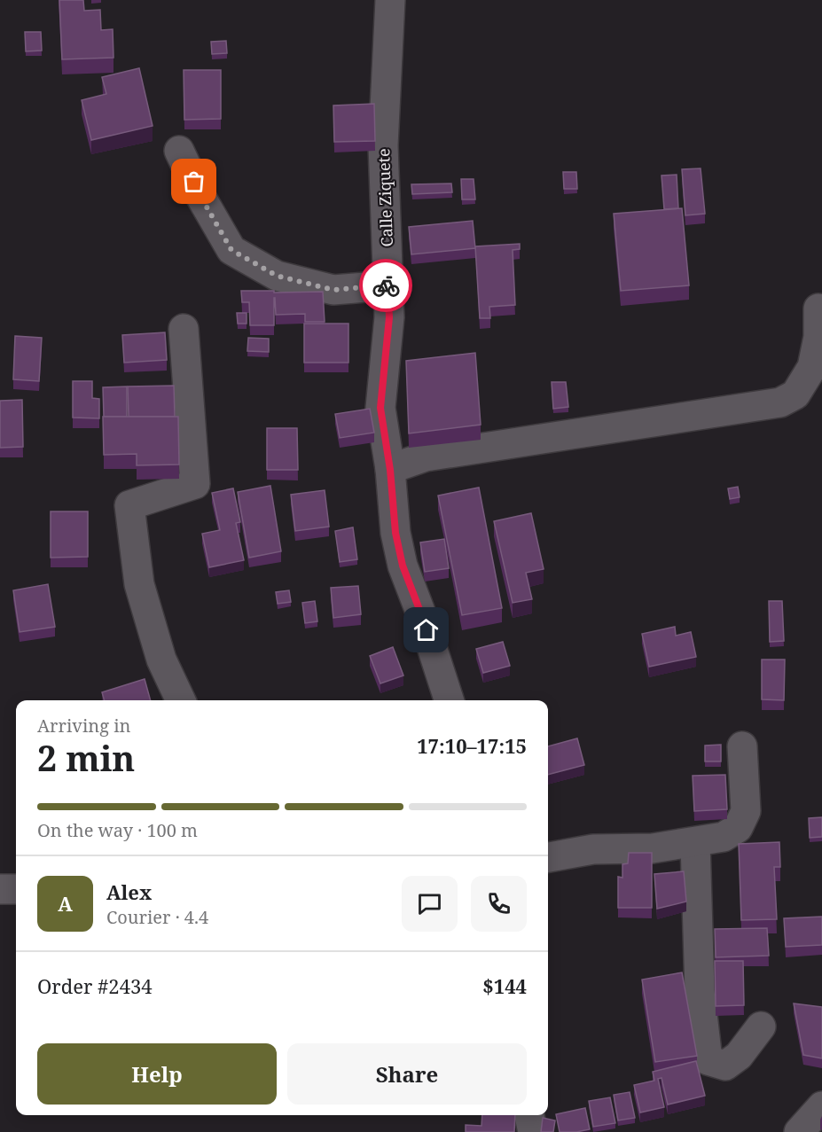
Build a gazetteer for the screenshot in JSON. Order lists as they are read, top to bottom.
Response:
{
  "streets": {
    "street": ["Calle Ziquete"]
  },
  "page": {
    "heading": ["2 min", "Arriving in", "17:10–17:15"],
    "panel": [
      "Alex",
      "Courier · 4.4",
      "Order #2434",
      "$144"
    ],
    "bar": "On the way · 100 m",
    "round": "A",
    "buttons": ["Help", "Share"]
  }
}
